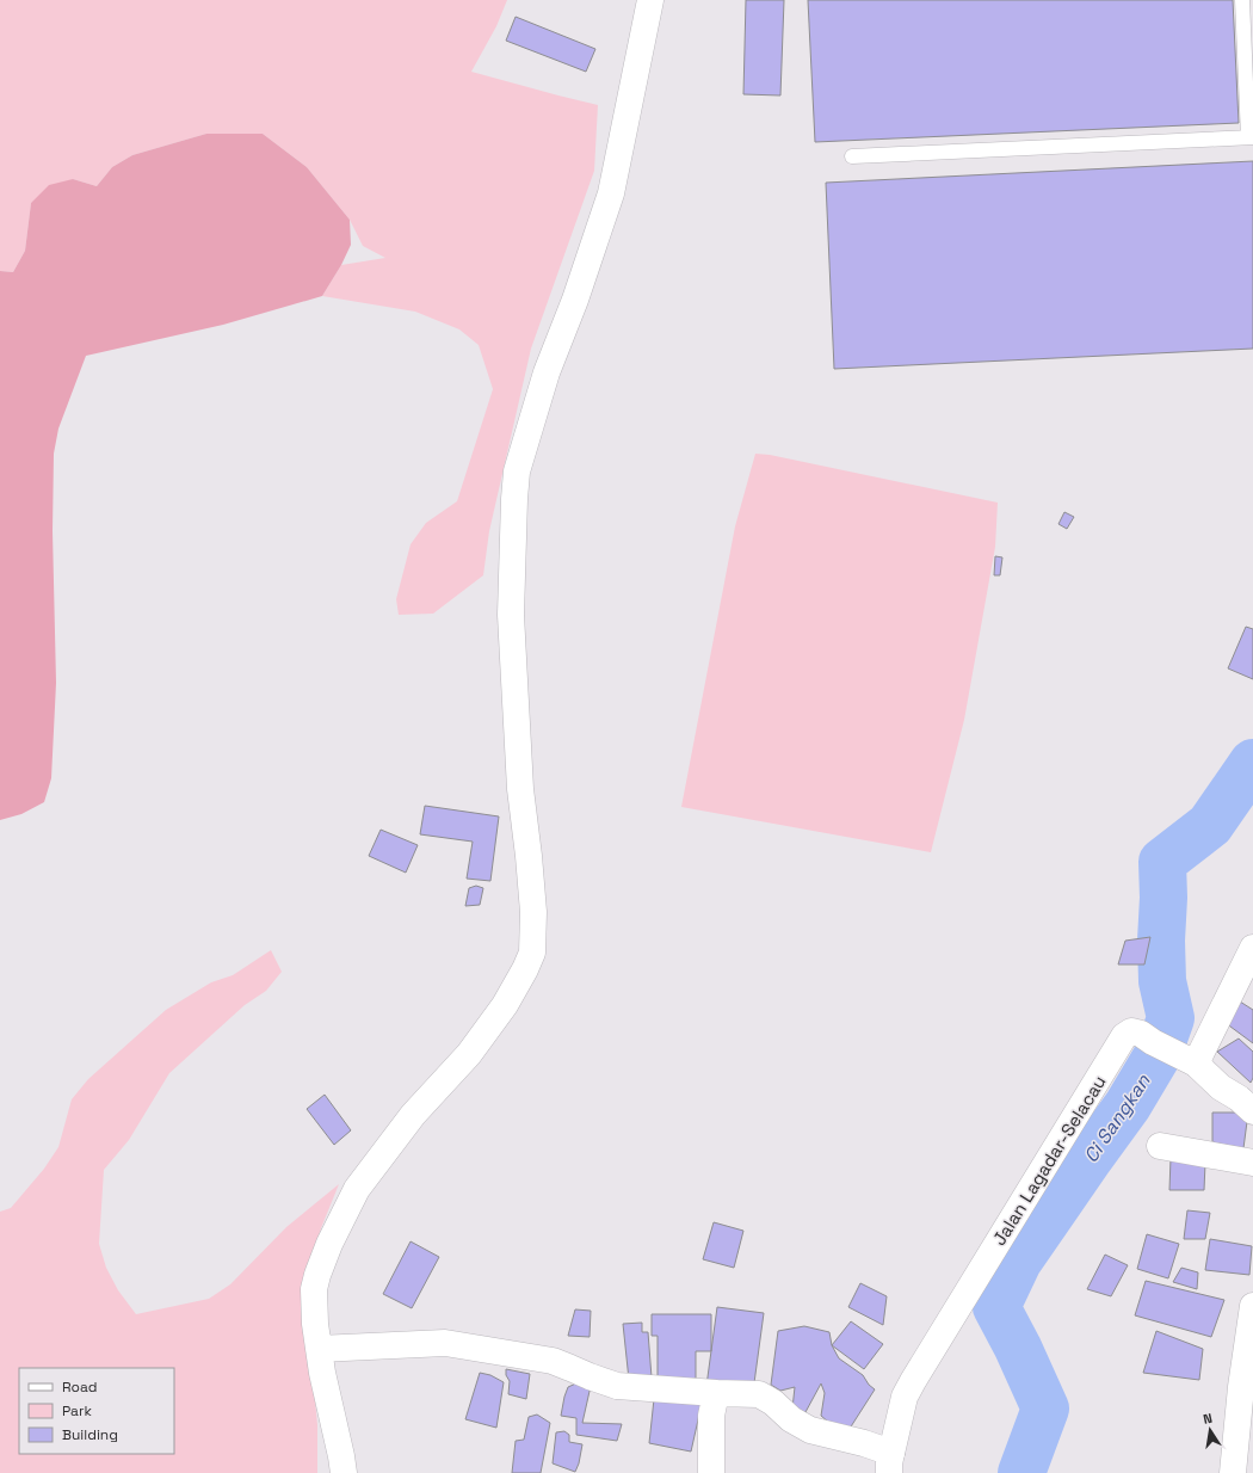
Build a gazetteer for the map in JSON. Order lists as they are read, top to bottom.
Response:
{
  "streets": {
    "street": ["Jalan Lagadar-Selacau"]
  },
  "water": ["Ci Sangkan"],
  "legend": ["Road", "Park", "Building"],
  "north": "top"
}
